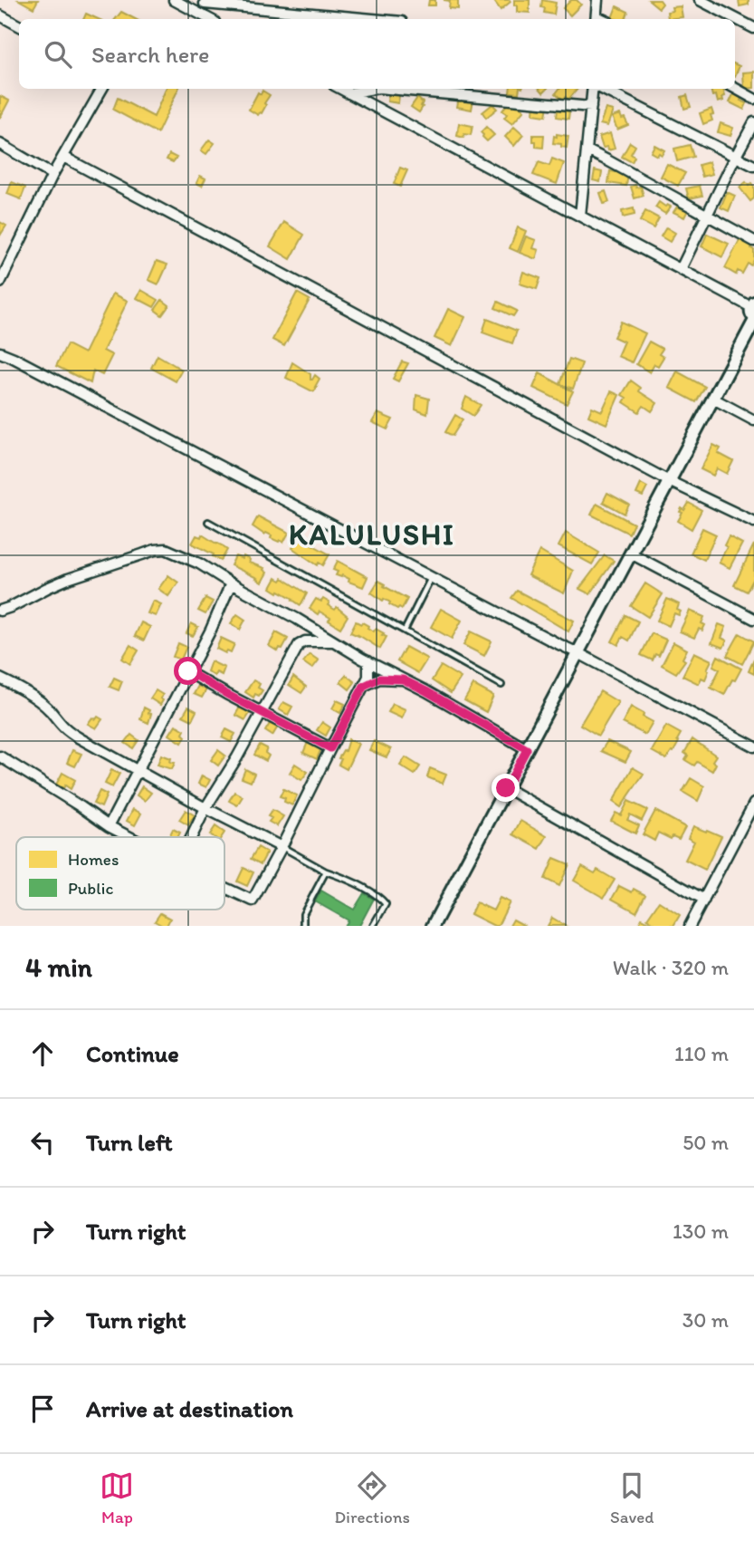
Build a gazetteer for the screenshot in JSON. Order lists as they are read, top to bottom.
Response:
{
  "districts": ["KALULUSHI"],
  "legend": ["Homes", "Public"],
  "page": {
    "search": "Search here",
    "heading": ["4 min", "Walk · 320 m"],
    "list": [
      ["Continue", "110 m"],
      ["Turn left", "50 m"],
      ["Turn right", "130 m"],
      ["Turn right", "30 m"],
      "Arrive at destination"
    ],
    "nav": ["Map", "Directions", "Saved"]
  }
}
